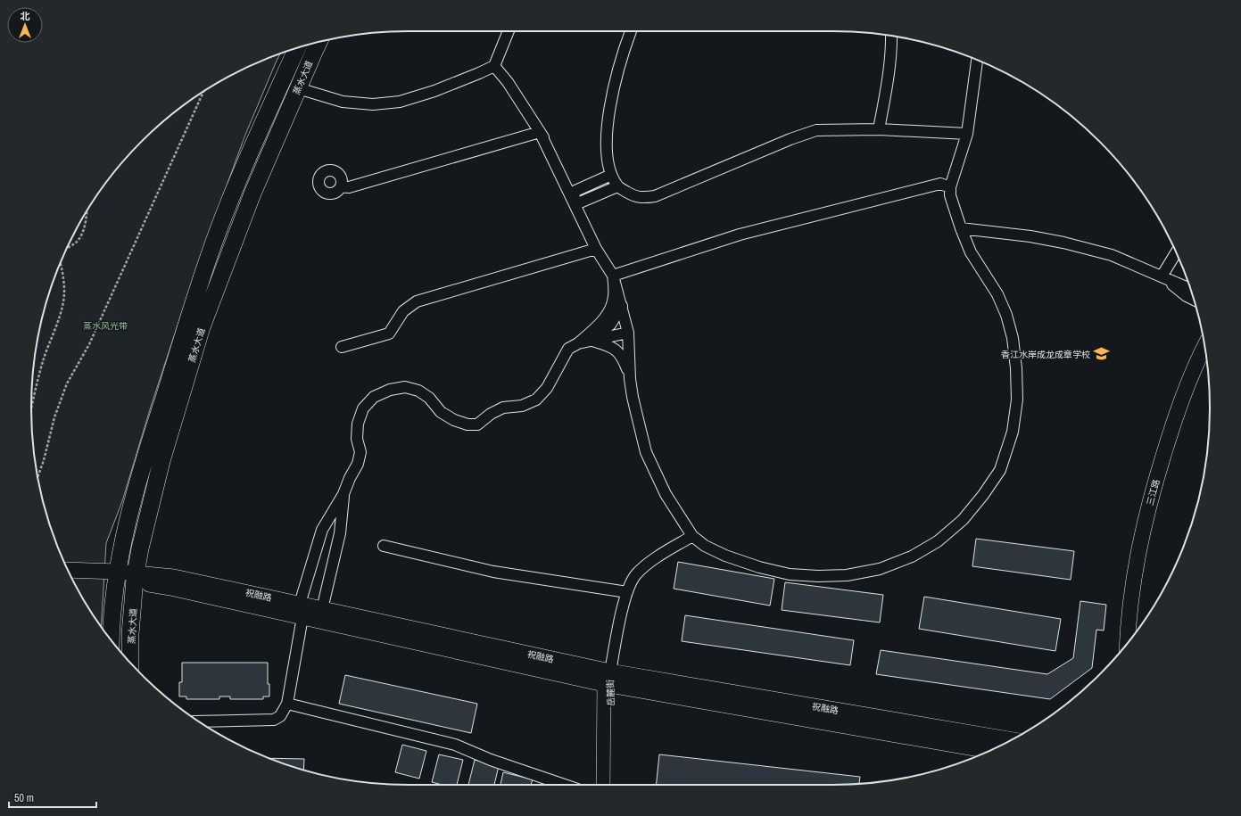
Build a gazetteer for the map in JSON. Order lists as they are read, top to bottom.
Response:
{
  "streets": {
    "main road": ["蒸水大道", "三江路", "祝融路"],
    "street": ["岳麓街"]
  },
  "crossings": [
    ["蒸水大道", "祝融路"],
    ["祝融路", "岳麓街"]
  ],
  "parks": ["蒸水风光带"],
  "places": {
    "school or university": ["香江水岸成龙成章学校"]
  },
  "scale_bar": "50 m",
  "north": "top"
}
